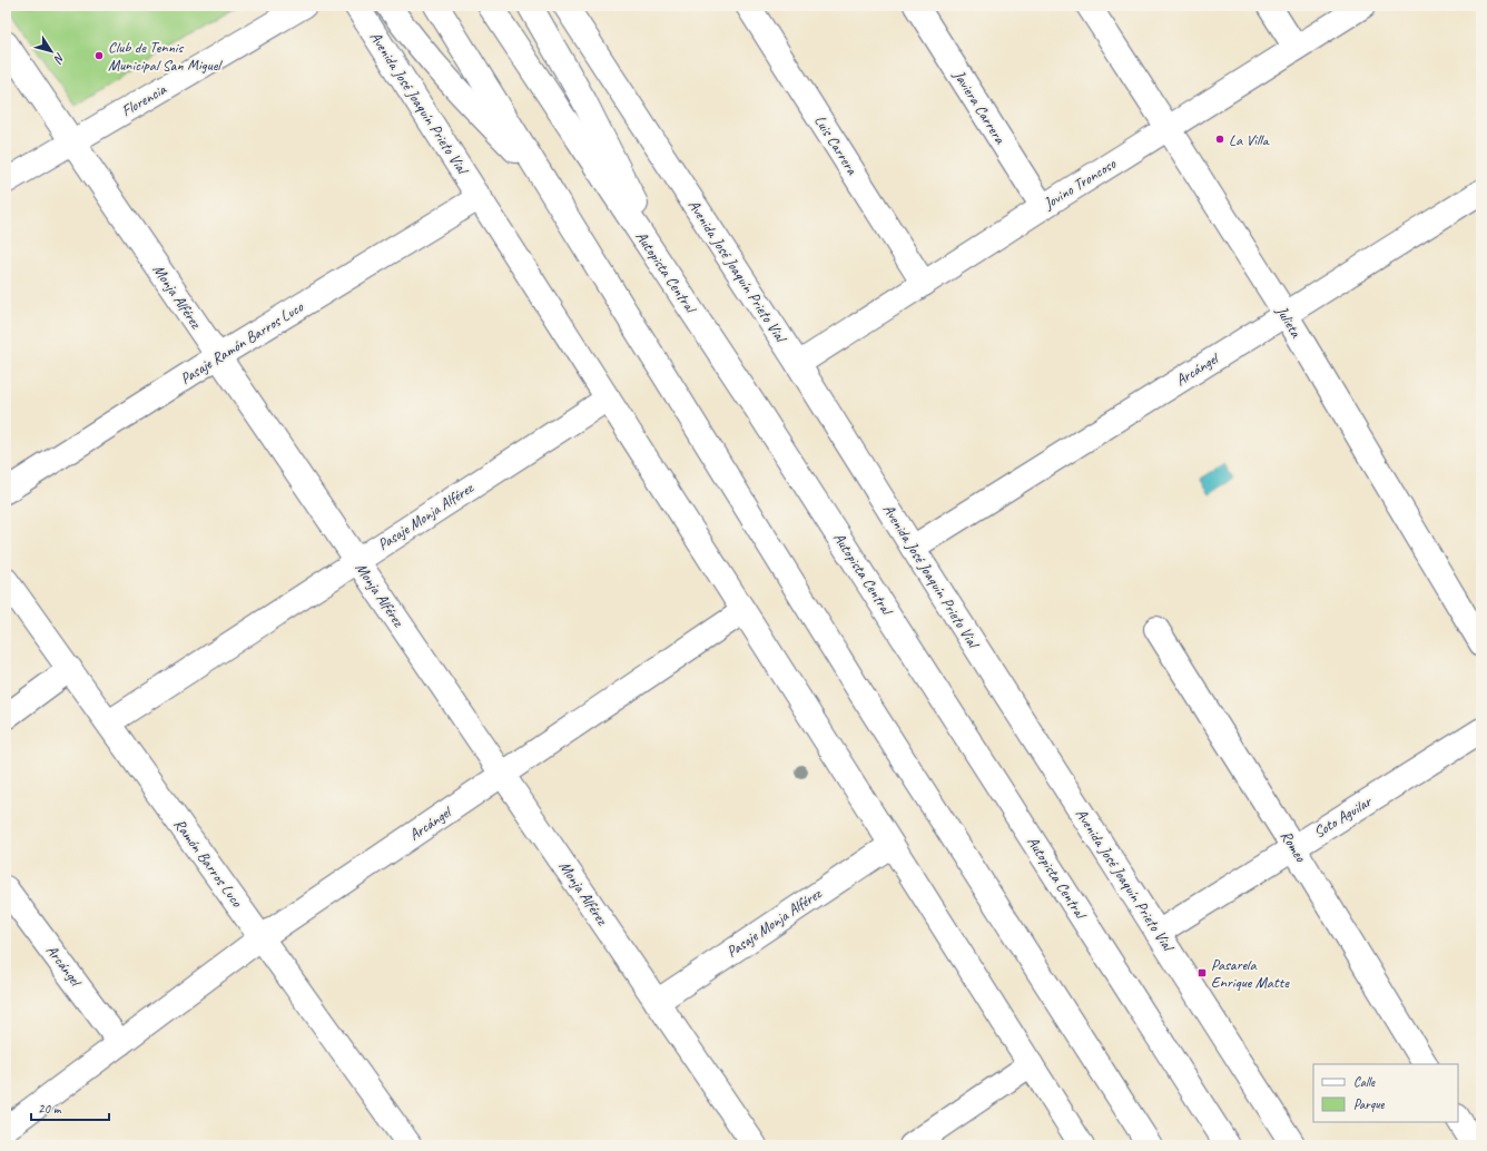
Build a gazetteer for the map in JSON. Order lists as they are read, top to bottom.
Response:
{
  "streets": {
    "main road": [
      "Florencia",
      "Avenida José Joaquín Prieto Vial",
      "Javiera Carrera",
      "Luis Carrera",
      "Jovino Troncoso",
      "Autopista Central",
      "Monja Alférez",
      "Julieta",
      "Pasaje Ramón Barros Luco",
      "Arcángel",
      "Pasaje Monja Alférez",
      "Soto Aguilar",
      "Romeo",
      "Ramón Barros Luco"
    ]
  },
  "crossings": [
    ["Florencia", "Monja Alférez"],
    ["Avenida José Joaquín Prieto Vial", "Jovino Troncoso"],
    ["Avenida José Joaquín Prieto Vial", "Pasaje Ramón Barros Luco"],
    ["Avenida José Joaquín Prieto Vial", "Arcángel"],
    ["Avenida José Joaquín Prieto Vial", "Pasaje Monja Alférez"],
    ["Avenida José Joaquín Prieto Vial", "Soto Aguilar"],
    ["Javiera Carrera", "Jovino Troncoso"],
    ["Luis Carrera", "Jovino Troncoso"],
    ["Jovino Troncoso", "Julieta"],
    ["Monja Alférez", "Pasaje Ramón Barros Luco"],
    ["Monja Alférez", "Arcángel"],
    ["Monja Alférez", "Pasaje Monja Alférez"],
    ["Julieta", "Arcángel"],
    ["Arcángel", "Ramón Barros Luco"],
    ["Pasaje Monja Alférez", "Ramón Barros Luco"],
    ["Soto Aguilar", "Romeo"]
  ],
  "places": {
    "other": ["Club de Tennis Municipal San Miguel", "La Villa"],
    "transit": ["Pasarela Enrique Matte"]
  },
  "legend": ["Calle", "Parque"],
  "scale_bar": "20 m",
  "north": "bottom right"
}
